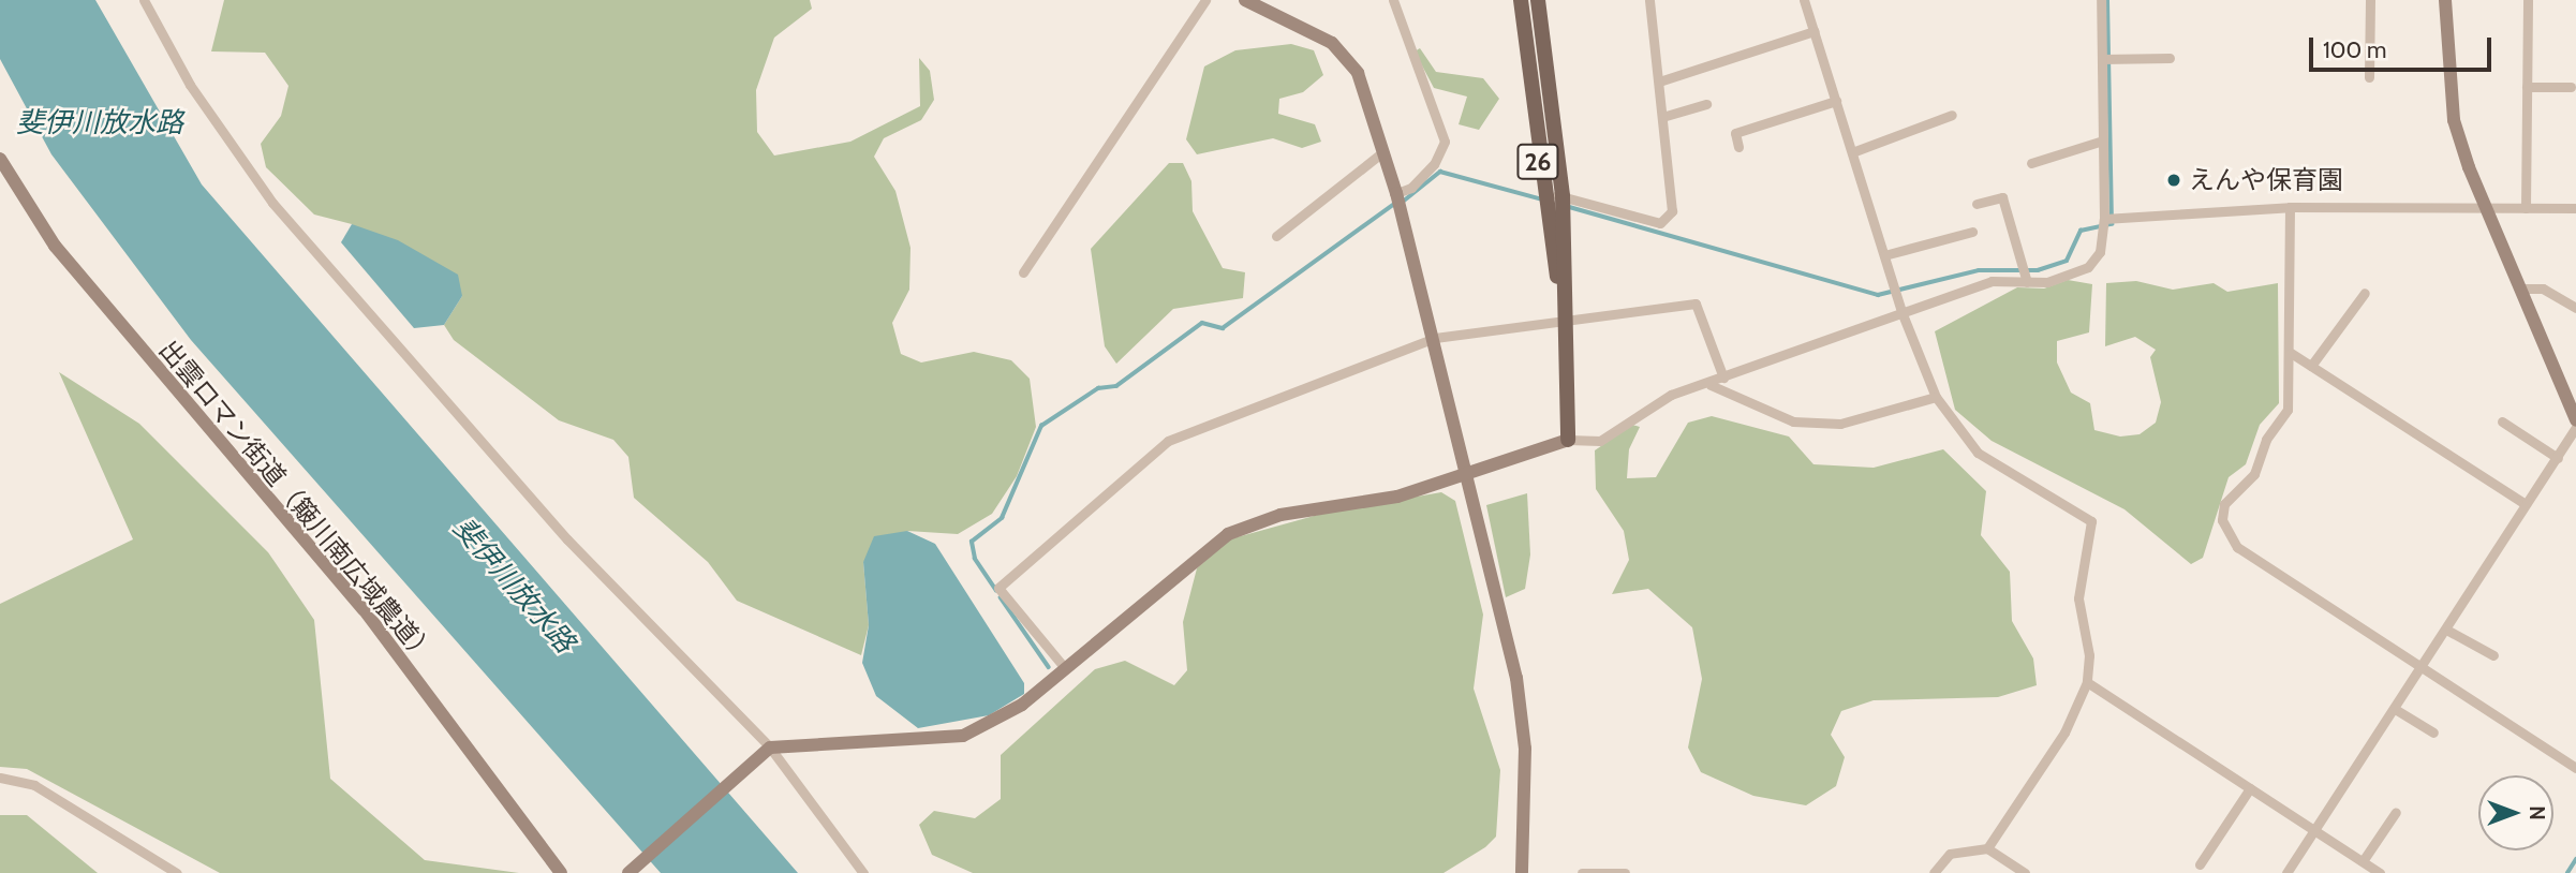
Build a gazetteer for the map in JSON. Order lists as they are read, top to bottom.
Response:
{
  "streets": {
    "main road": ["26"],
    "street": ["出雲ロマン街道（簸川南広域農道）"]
  },
  "water": ["斐伊川放水路"],
  "places": ["えんや保育園"],
  "scale_bar": "100 m",
  "north": "right"
}
